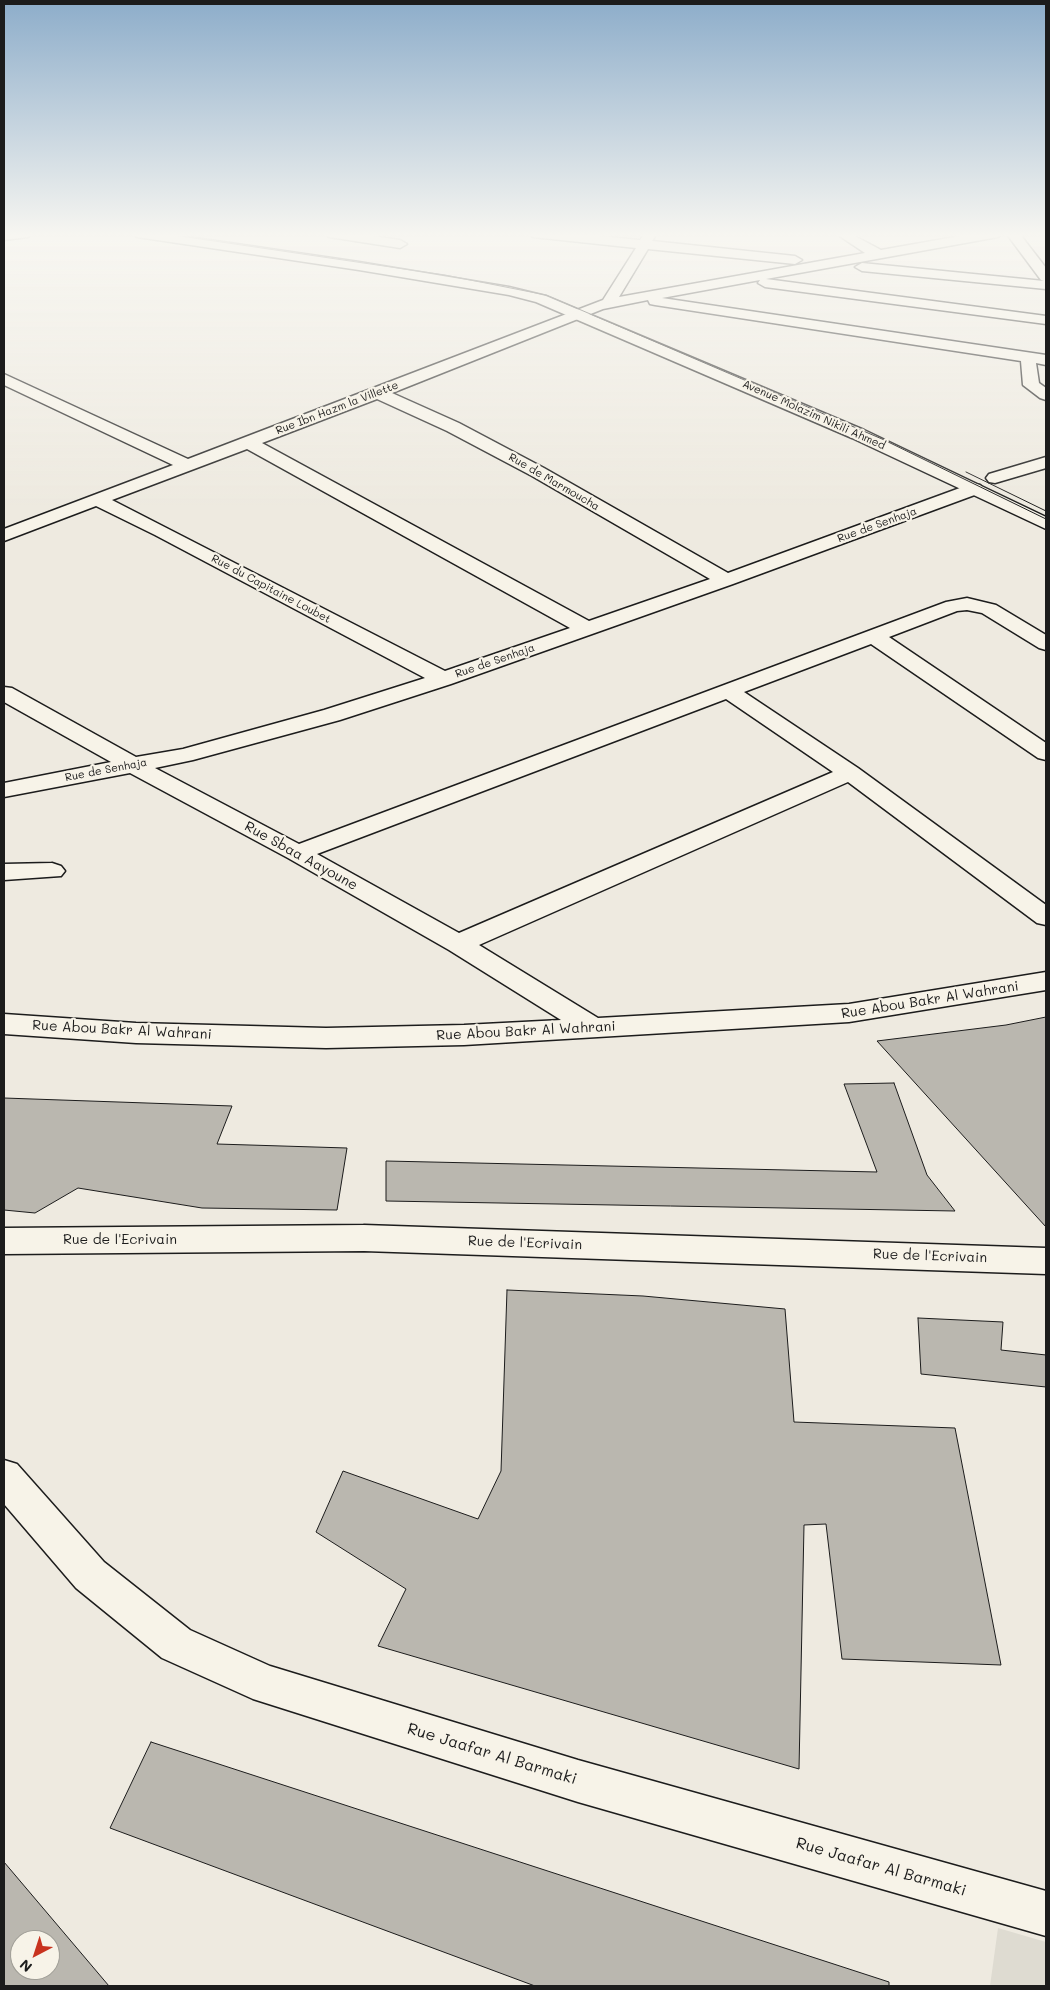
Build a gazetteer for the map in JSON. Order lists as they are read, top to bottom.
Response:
{
  "streets": {
    "street": [
      "Rue Ibn Hazm la Villette",
      "Avenue Molazim Nikili Ahmed",
      "Rue de Marmoucha",
      "Rue de Senhaja",
      "Rue du Capitaine Loubet",
      "Rue Sbaa Aayoune",
      "Rue Abou Bakr Al Wahrani",
      "Rue de l'Ecrivain",
      "Rue Jaafar Al Barmaki"
    ]
  },
  "crossings": [
    ["Rue Ibn Hazm la Villette", "Rue de Marmoucha"],
    ["Rue Ibn Hazm la Villette", "Rue du Capitaine Loubet"],
    ["Avenue Molazim Nikili Ahmed", "Rue de Senhaja"],
    ["Rue de Marmoucha", "Rue de Senhaja"],
    ["Rue de Senhaja", "Rue du Capitaine Loubet"],
    ["Rue de Senhaja", "Rue Sbaa Aayoune"],
    ["Rue Sbaa Aayoune", "Rue Abou Bakr Al Wahrani"]
  ],
  "north": "bottom left"
}
